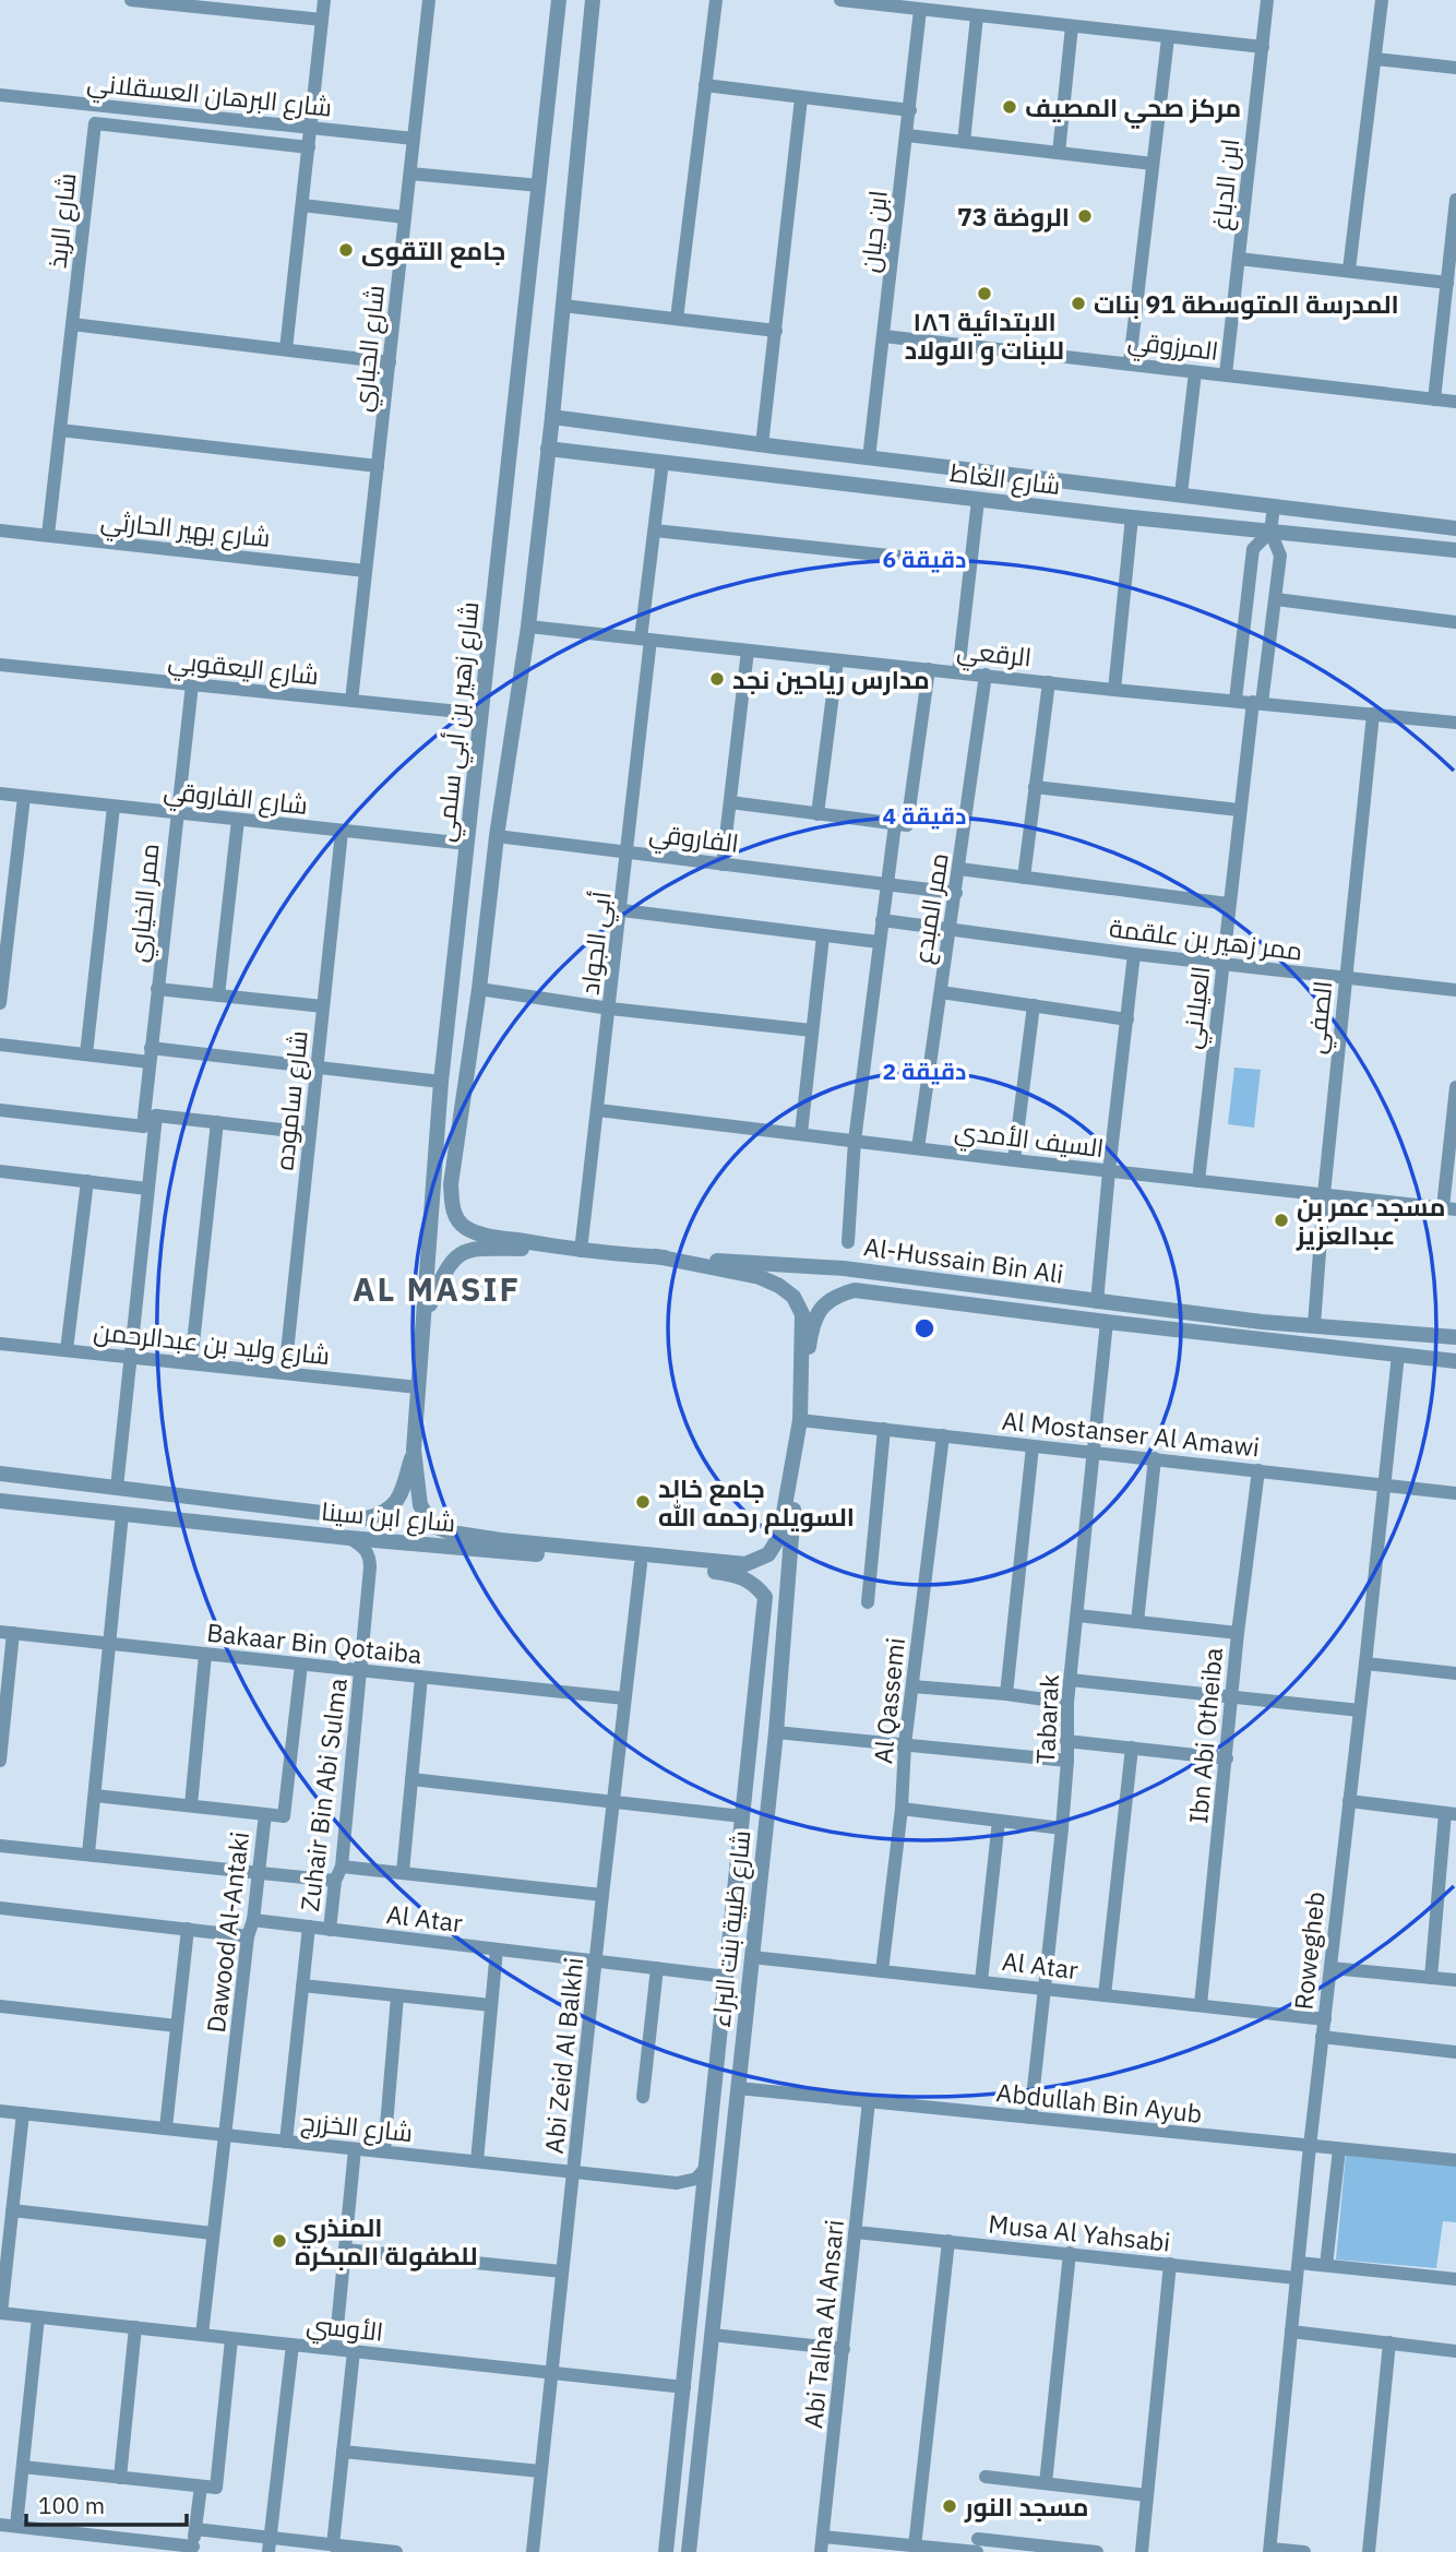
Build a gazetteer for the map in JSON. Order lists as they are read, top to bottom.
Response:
{
  "streets": {
    "street": [
      "شارع البرهان العسقلاني",
      "ابن الدباغ",
      "شارع الربذ",
      "ابن حيان",
      "المرزوقي",
      "شارع الحباري",
      "شارع الغاط",
      "شارع بهير الحارثي",
      "الرقعي",
      "شارع اليعقوبي",
      "شارع زهير بن أبي سلمي",
      "شارع الفاروقي",
      "الفاروقي",
      "ممر الخياري",
      "ممر المبدع",
      "ممر زهير بن علقمة",
      "أبي الجواد",
      "العيلاني",
      "الصفي",
      "شارع ساموده",
      "السيف الأمدي",
      "Al-Hussain Bin Ali",
      "شارع وليد بن عبدالرحمن",
      "Al Mostanser Al Amawi",
      "شارع ابن سينا",
      "Bakaar Bin Qotaiba",
      "Al Qassemi",
      "Tabarak",
      "Ibn Abi Otheiba",
      "Zuhair Bin Abi Sulma",
      "Al Atar",
      "شارع ظبية بنت البراء",
      "Dawood Al-Antaki",
      "Rowegheb",
      "Abi Zeid Al Balkhi",
      "Abdullah Bin Ayub",
      "شارع الخزرج",
      "Musa Al Yahsabi",
      "Abi Talha Al Ansari",
      "الأوسي"
    ]
  },
  "crossings": [
    ["شارع البرهان العسقلاني", "شارع الحباري"],
    ["ابن الدباغ", "المرزوقي"],
    ["شارع الربذ", "شارع بهير الحارثي"],
    ["ابن حيان", "المرزوقي"],
    ["ابن حيان", "شارع الغاط"],
    ["شارع الحباري", "شارع بهير الحارثي"],
    ["شارع الحباري", "شارع اليعقوبي"],
    ["شارع الغاط", "أبي الجواد"],
    ["شارع الغاط", "العيلاني"],
    ["الرقعي", "ممر المبدع"],
    ["الرقعي", "أبي الجواد"],
    ["الرقعي", "العيلاني"],
    ["الرقعي", "الصفي"],
    ["شارع اليعقوبي", "شارع زهير بن أبي سلمي"],
    ["شارع اليعقوبي", "ممر الخياري"],
    ["شارع زهير بن أبي سلمي", "شارع الفاروقي"],
    ["شارع زهير بن أبي سلمي", "شارع وليد بن عبدالرحمن"],
    ["شارع زهير بن أبي سلمي", "شارع ابن سينا"],
    ["شارع الفاروقي", "ممر الخياري"],
    ["شارع الفاروقي", "شارع ساموده"],
    ["الفاروقي", "ممر المبدع"],
    ["الفاروقي", "أبي الجواد"],
    ["ممر المبدع", "ممر زهير بن علقمة"],
    ["ممر المبدع", "السيف الأمدي"],
    ["ممر زهير بن علقمة", "العيلاني"],
    ["ممر زهير بن علقمة", "الصفي"],
    ["أبي الجواد", "السيف الأمدي"],
    ["أبي الجواد", "Al-Hussain Bin Ali"],
    ["العيلاني", "السيف الأمدي"],
    ["الصفي", "السيف الأمدي"],
    ["الصفي", "Al-Hussain Bin Ali"],
    ["شارع ساموده", "شارع وليد بن عبدالرحمن"],
    ["Al-Hussain Bin Ali", "Tabarak"],
    ["Al-Hussain Bin Ali", "شارع ظبية بنت البراء"],
    ["Al-Hussain Bin Ali", "Rowegheb"],
    ["Al Mostanser Al Amawi", "Al Qassemi"],
    ["Al Mostanser Al Amawi", "Tabarak"],
    ["Al Mostanser Al Amawi", "Ibn Abi Otheiba"],
    ["Al Mostanser Al Amawi", "شارع ظبية بنت البراء"],
    ["Al Mostanser Al Amawi", "Rowegheb"],
    ["شارع ابن سينا", "Zuhair Bin Abi Sulma"],
    ["شارع ابن سينا", "شارع ظبية بنت البراء"],
    ["شارع ابن سينا", "Abi Zeid Al Balkhi"],
    ["Bakaar Bin Qotaiba", "Zuhair Bin Abi Sulma"],
    ["Bakaar Bin Qotaiba", "Dawood Al-Antaki"],
    ["Bakaar Bin Qotaiba", "Abi Zeid Al Balkhi"],
    ["Al Qassemi", "Al Atar"],
    ["Tabarak", "Al Atar"],
    ["Tabarak", "Abdullah Bin Ayub"],
    ["Ibn Abi Otheiba", "Al Atar"],
    ["Zuhair Bin Abi Sulma", "Al Atar"],
    ["Zuhair Bin Abi Sulma", "شارع الخزرج"],
    ["Al Atar", "شارع ظبية بنت البراء"],
    ["Al Atar", "Dawood Al-Antaki"],
    ["Al Atar", "Rowegheb"],
    ["Al Atar", "Abi Zeid Al Balkhi"],
    ["شارع ظبية بنت البراء", "Abdullah Bin Ayub"],
    ["شارع ظبية بنت البراء", "الأوسي"],
    ["Dawood Al-Antaki", "شارع الخزرج"],
    ["Dawood Al-Antaki", "الأوسي"],
    ["Rowegheb", "Abdullah Bin Ayub"],
    ["Rowegheb", "Musa Al Yahsabi"],
    ["Abi Zeid Al Balkhi", "شارع الخزرج"],
    ["Abi Zeid Al Balkhi", "الأوسي"],
    ["Abdullah Bin Ayub", "Abi Talha Al Ansari"],
    ["Musa Al Yahsabi", "Abi Talha Al Ansari"]
  ],
  "districts": ["AL MASIF"],
  "places": [
    "مركز صحي المصيف",
    "الروضة 73",
    "جامع التقوى",
    "الابتدائية ١٨٦ للبنات و الاولاد",
    "المدرسة المتوسطة 91 بنات",
    "مدارس رياحين نجد",
    "مسجد عمر بن عبدالعزيز",
    "جامع خالد السويلم رحمه الله",
    "المنذري للطفولة المبكره",
    "مسجد النور"
  ],
  "scale_bar": "100 m",
  "rings": ["6 دقيقة", "4 دقيقة", "2 دقيقة"]
}
